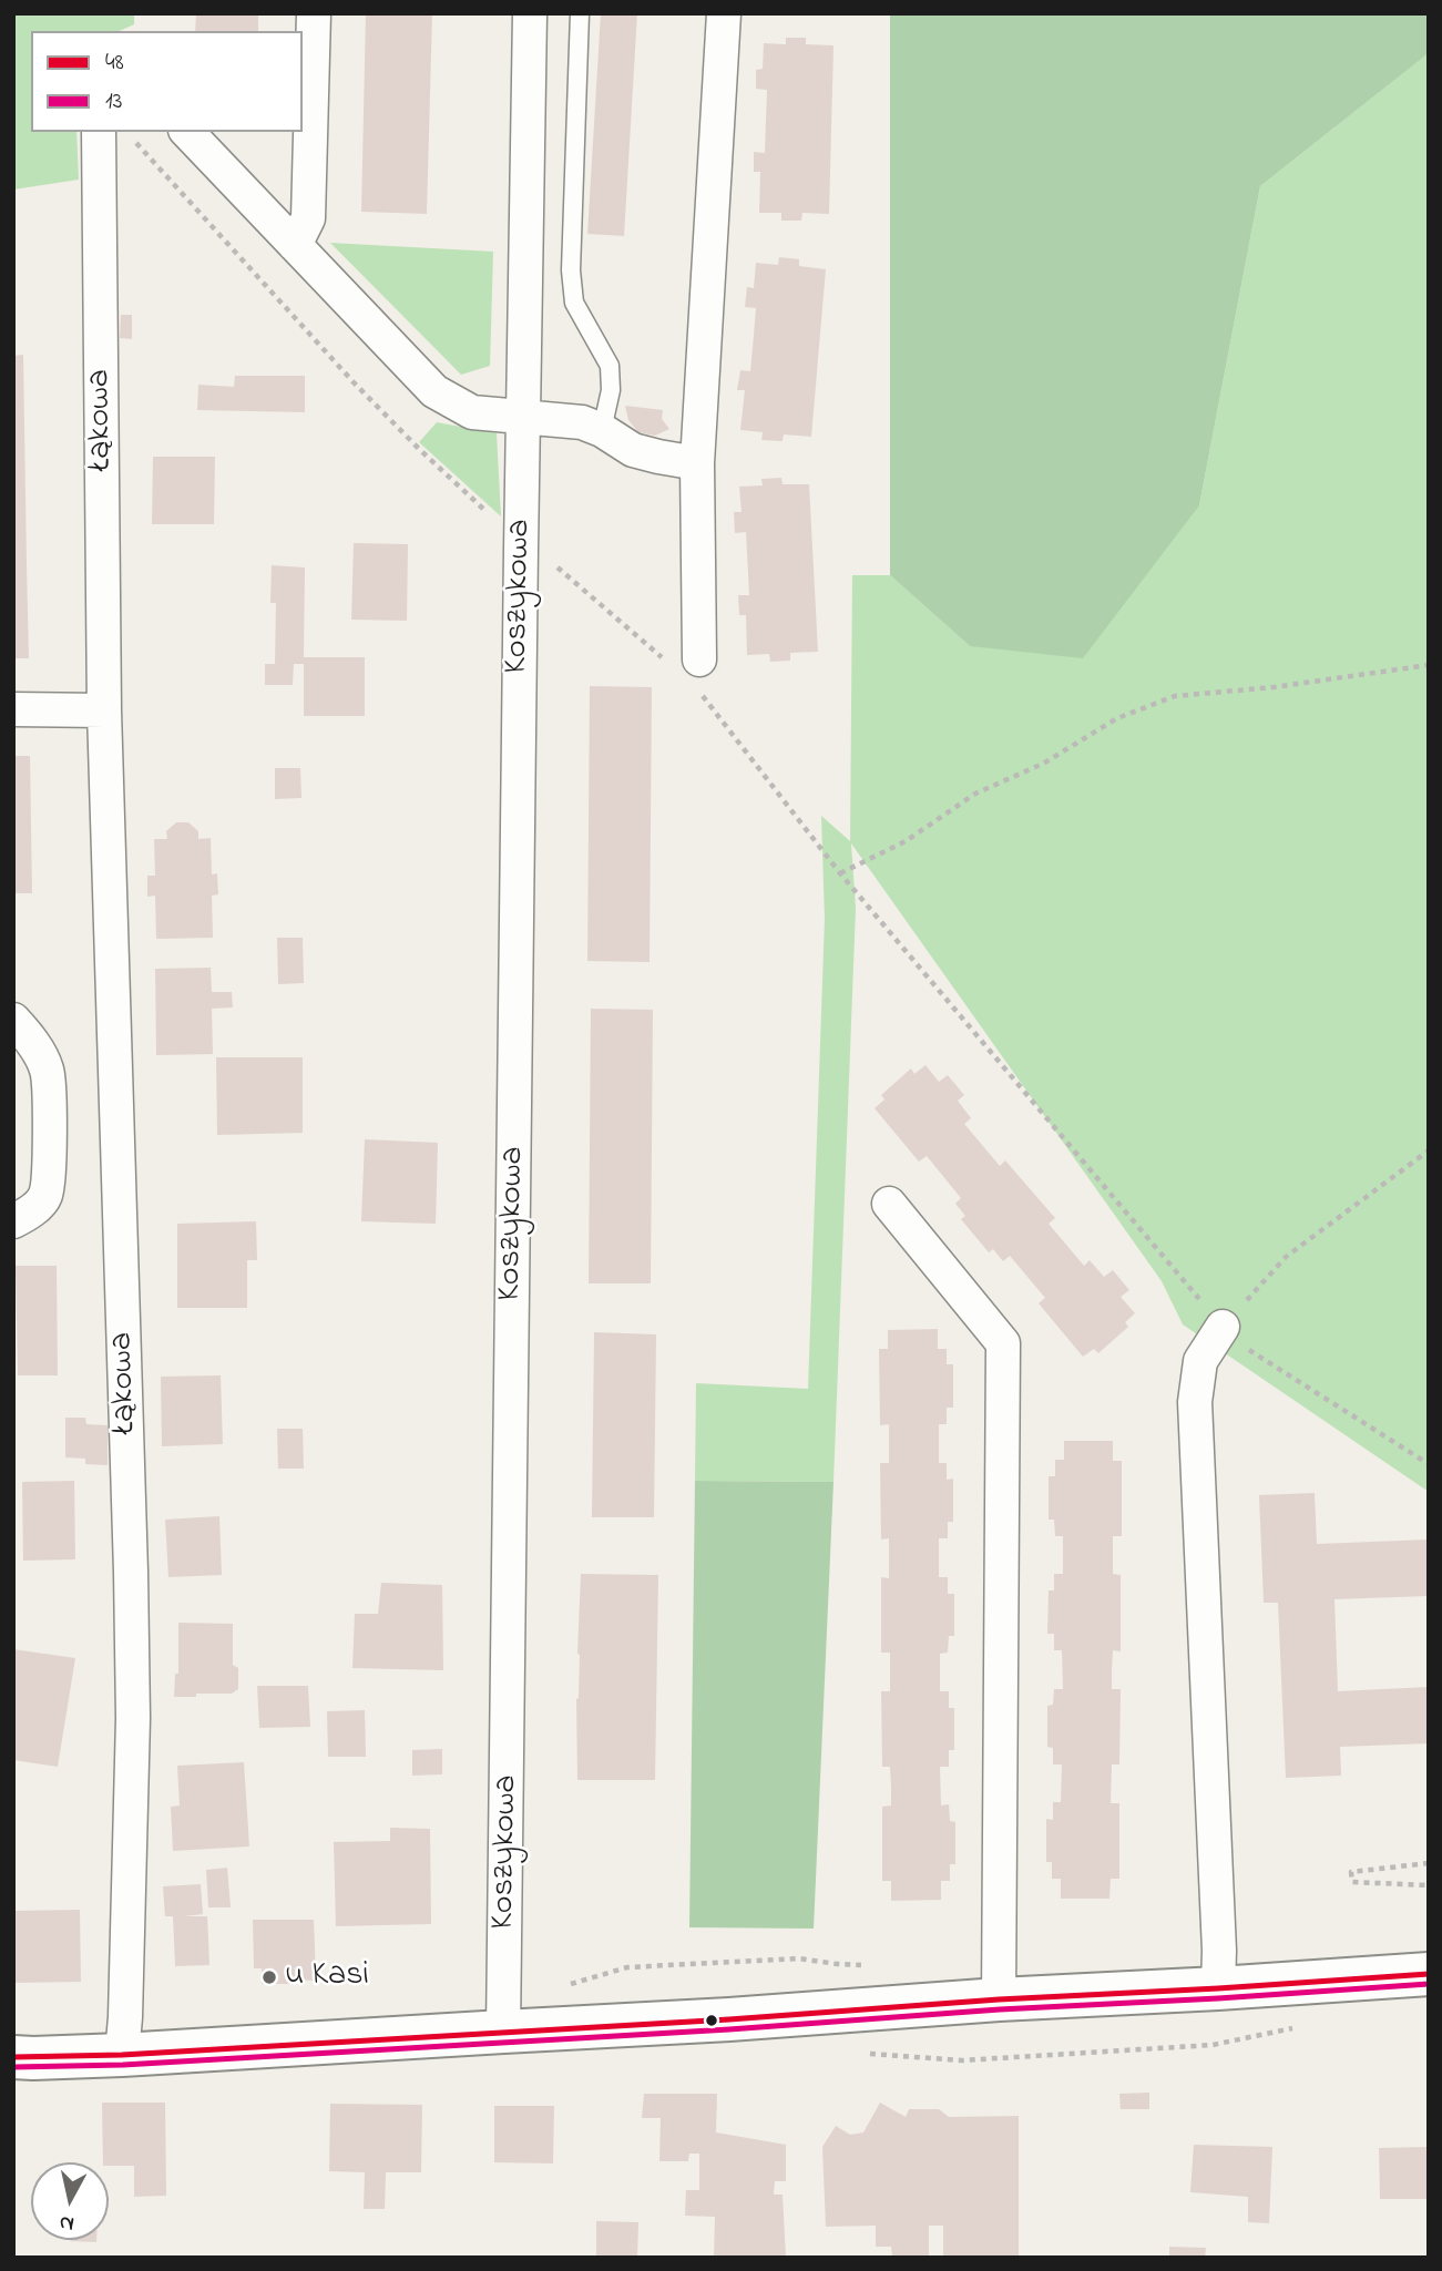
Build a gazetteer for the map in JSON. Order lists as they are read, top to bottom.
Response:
{
  "streets": {
    "street": ["Łąkowa", "Koszykowa"]
  },
  "places": ["u Kasi"],
  "lines": ["transit line 48", "transit line 13"],
  "legend": ["48", "13"],
  "north": "bottom"
}
